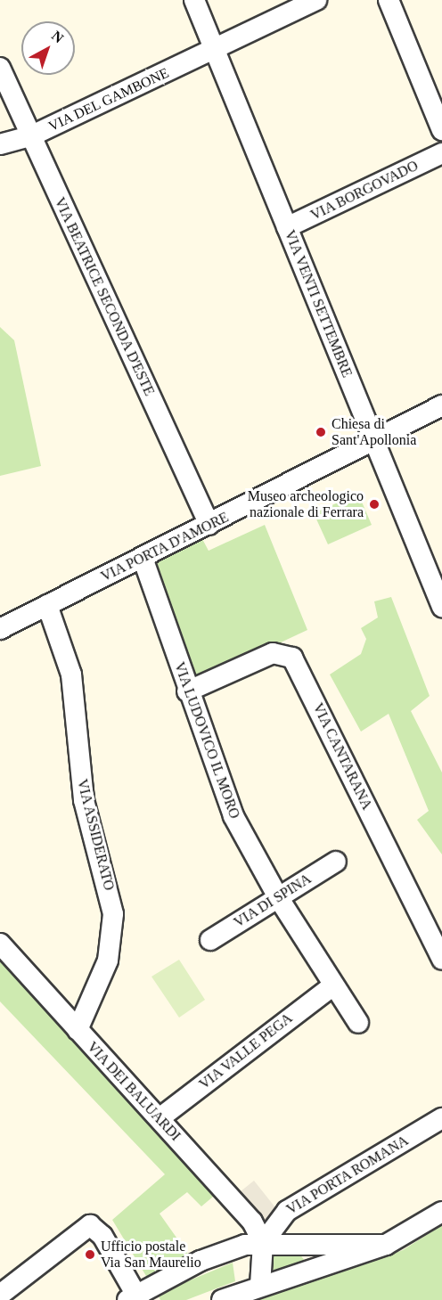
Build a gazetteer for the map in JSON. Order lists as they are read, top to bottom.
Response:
{
  "streets": {
    "street": [
      "VIA DEL GAMBONE",
      "VIA BORGOVADO",
      "VIA BEATRICE SECONDA D'ESTE",
      "VIA VENTI SETTEMBRE",
      "VIA PORTA D'AMORE",
      "VIA LUDOVICO IL MORO",
      "VIA CANTARANA",
      "VIA ASSIDERATO",
      "VIA DI SPINA",
      "VIA VALLE PEGA",
      "VIA DEI BALUARDI",
      "VIA PORTA ROMANA"
    ]
  },
  "crossings": [
    ["VIA DEL GAMBONE", "VIA BEATRICE SECONDA D'ESTE"],
    ["VIA DEL GAMBONE", "VIA VENTI SETTEMBRE"],
    ["VIA BORGOVADO", "VIA VENTI SETTEMBRE"],
    ["VIA BEATRICE SECONDA D'ESTE", "VIA PORTA D'AMORE"],
    ["VIA VENTI SETTEMBRE", "VIA PORTA D'AMORE"],
    ["VIA PORTA D'AMORE", "VIA LUDOVICO IL MORO"],
    ["VIA PORTA D'AMORE", "VIA ASSIDERATO"],
    ["VIA LUDOVICO IL MORO", "VIA CANTARANA"],
    ["VIA LUDOVICO IL MORO", "VIA DI SPINA"],
    ["VIA LUDOVICO IL MORO", "VIA VALLE PEGA"],
    ["VIA ASSIDERATO", "VIA DEI BALUARDI"],
    ["VIA VALLE PEGA", "VIA DEI BALUARDI"],
    ["VIA DEI BALUARDI", "VIA PORTA ROMANA"]
  ],
  "places": ["Chiesa di Sant'Apollonia", "Museo archeologico nazionale di Ferrara", "Ufficio postale Via San Maurelio"],
  "north": "top right"
}
